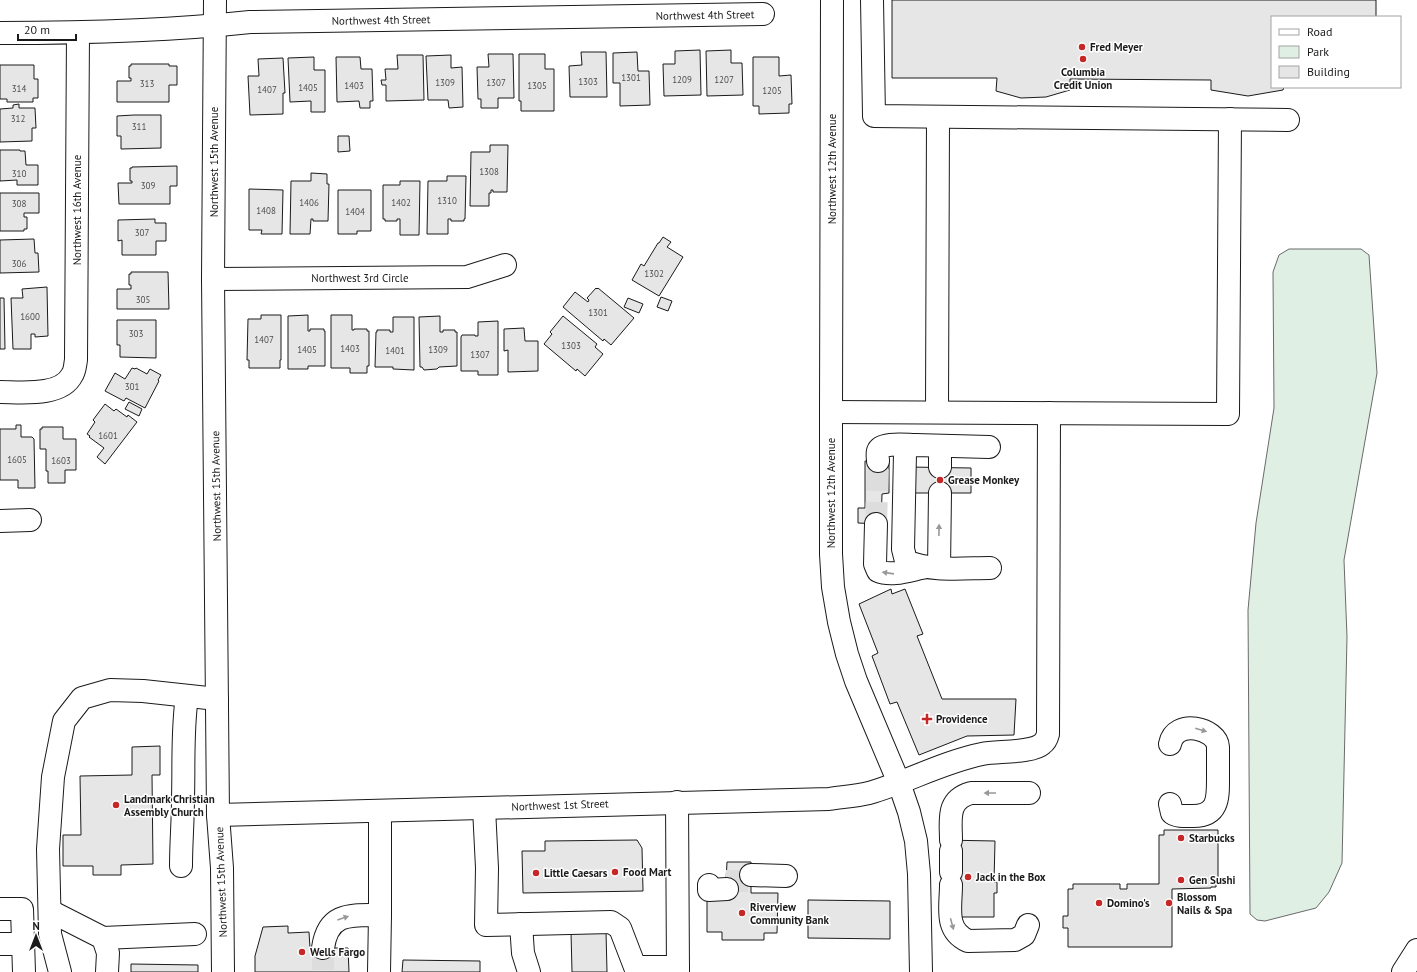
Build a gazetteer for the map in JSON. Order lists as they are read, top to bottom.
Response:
{
  "streets": {
    "main road": [
      "Northwest 4th Street",
      "Northwest 15th Avenue",
      "Northwest 12th Avenue",
      "Northwest 16th Avenue",
      "Northwest 3rd Circle",
      "Northwest 1st Street"
    ]
  },
  "crossings": [
    ["Northwest 4th Street", "Northwest 15th Avenue"],
    ["Northwest 4th Street", "Northwest 16th Avenue"],
    ["Northwest 15th Avenue", "Northwest 3rd Circle"],
    ["Northwest 15th Avenue", "Northwest 1st Street"],
    ["Northwest 12th Avenue", "Northwest 1st Street"]
  ],
  "places": {
    "other": [
      "Fred Meyer",
      "Columbia Credit Union",
      "Grease Monkey",
      "Landmark Christian Assembly Church",
      "Starbucks",
      "Food Mart",
      "Little Caesars",
      "Jack in the Box",
      "Gen Sushi",
      "Domino's",
      "Blossom Nails & Spa",
      "Riverview Community Bank",
      "Wells Fargo"
    ],
    "health": ["Providence"]
  },
  "house_numbers": [
    "1301",
    "1209",
    "1207",
    "1303",
    "1309",
    "1307",
    "313",
    "1403",
    "1305",
    "1405",
    "314",
    "1407",
    "1205",
    "312",
    "311",
    "1308",
    "310",
    "309",
    "1310",
    "1406",
    "1402",
    "308",
    "1408",
    "1404",
    "307",
    "306",
    "1302",
    "305",
    "1301",
    "1600",
    "303",
    "1407",
    "1303",
    "1403",
    "1405",
    "1309",
    "1401",
    "1307",
    "301",
    "1601",
    "1605",
    "1603"
  ],
  "legend": ["Road", "Park", "Building"],
  "scale_bar": "20 m",
  "north": "top"
}
